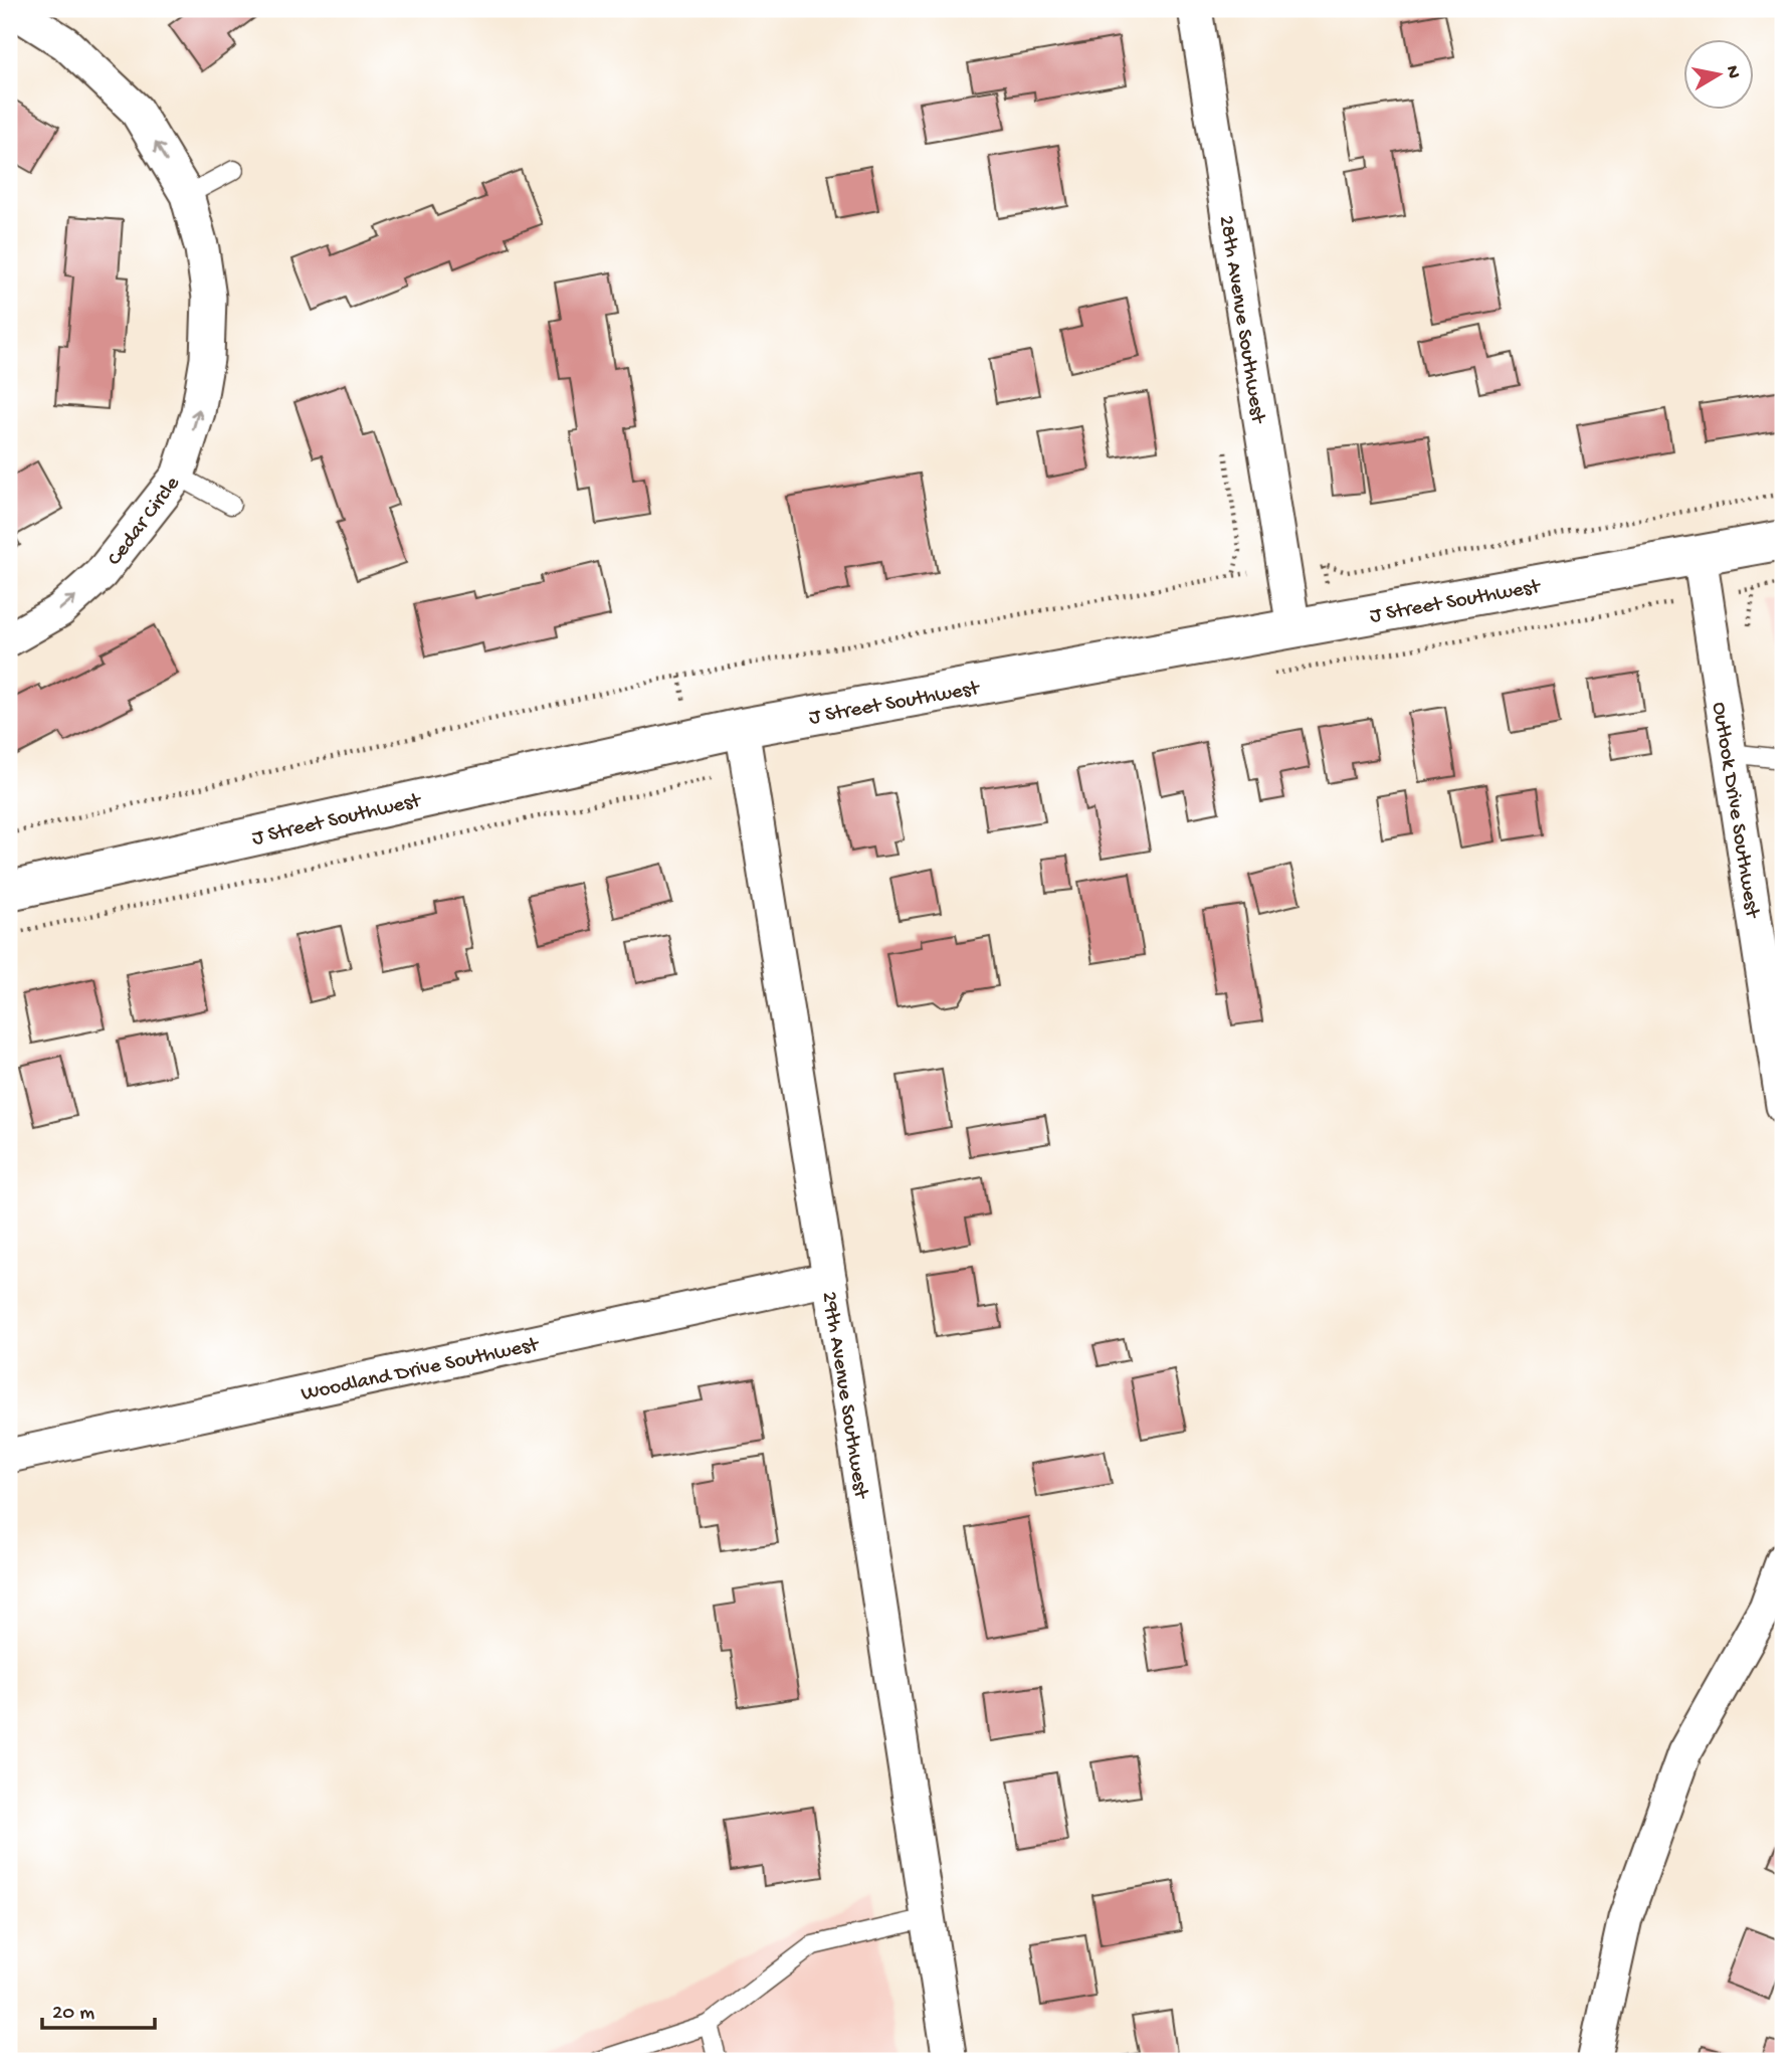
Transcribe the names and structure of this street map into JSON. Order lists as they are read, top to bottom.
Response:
{
  "streets": {
    "street": [
      "28th Avenue Southwest",
      "Cedar Circle",
      "J Street Southwest",
      "Outlook Drive Southwest",
      "Woodland Drive Southwest",
      "29th Avenue Southwest"
    ]
  },
  "crossings": [
    ["28th Avenue Southwest", "J Street Southwest"],
    ["J Street Southwest", "Outlook Drive Southwest"],
    ["J Street Southwest", "29th Avenue Southwest"],
    ["Woodland Drive Southwest", "29th Avenue Southwest"]
  ],
  "one_way": ["Cedar Circle"],
  "scale_bar": "20 m",
  "north": "right"
}
